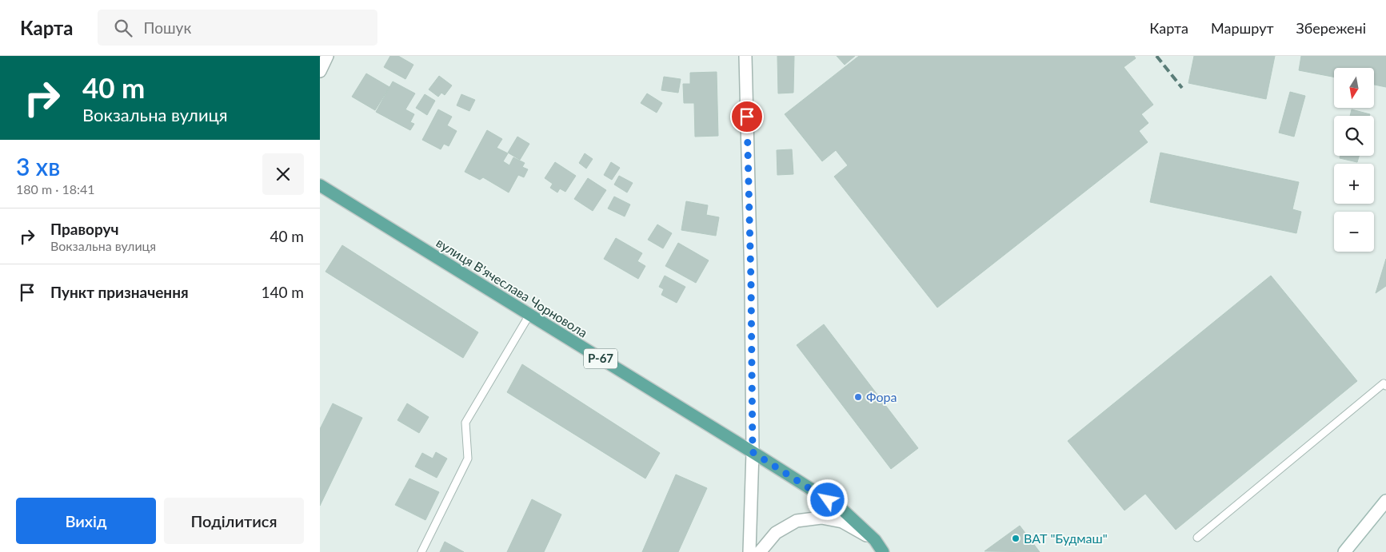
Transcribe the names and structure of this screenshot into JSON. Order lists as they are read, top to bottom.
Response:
{
  "streets": {
    "main road": ["вулиця В'ячеслава Чорновола", "Р-67"]
  },
  "places": ["Фора", "ВАТ \"Будмаш\""],
  "north": "bottom",
  "page": {
    "header": "Карта",
    "search": "Пошук",
    "nav": ["Карта", "Маршрут", "Збережені"],
    "turn": ["40 m", "Вокзальна вулиця"],
    "map_buttons": ["+", "−"],
    "heading": ["3 хв", "180 m · 18:41"],
    "list": [
      {
        "name": "Праворуч",
        "note": "Вокзальна вулиця",
        "value": "40 m"
      },
      {
        "name": "Пункт призначення",
        "value": "140 m"
      }
    ],
    "buttons": ["Вихід", "Поділитися"]
  }
}
